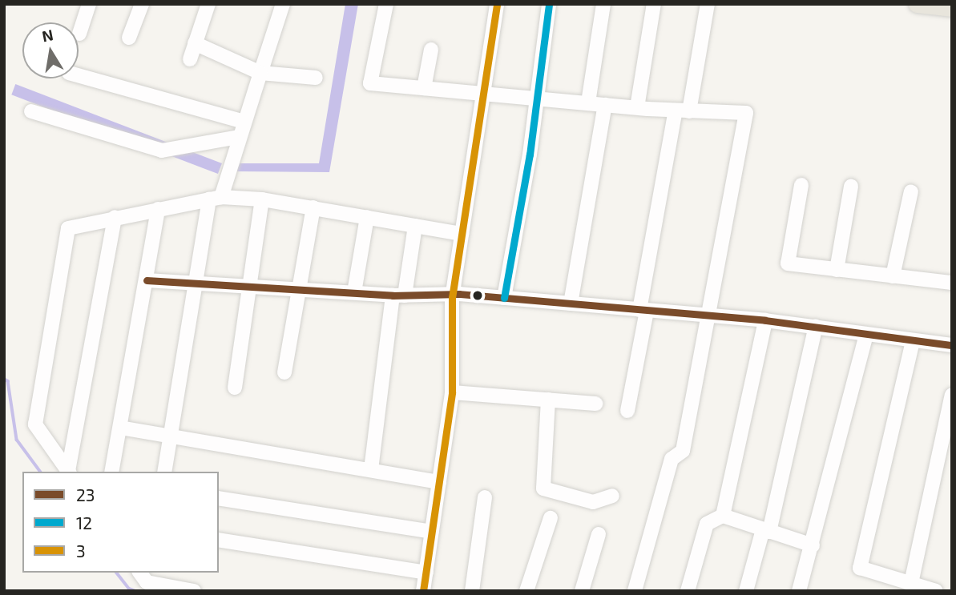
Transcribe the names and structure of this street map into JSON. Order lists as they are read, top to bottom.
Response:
{
  "lines": ["transit line 12", "transit line 3", "transit line 23"],
  "legend": ["23", "12", "3"],
  "north": "top"
}
